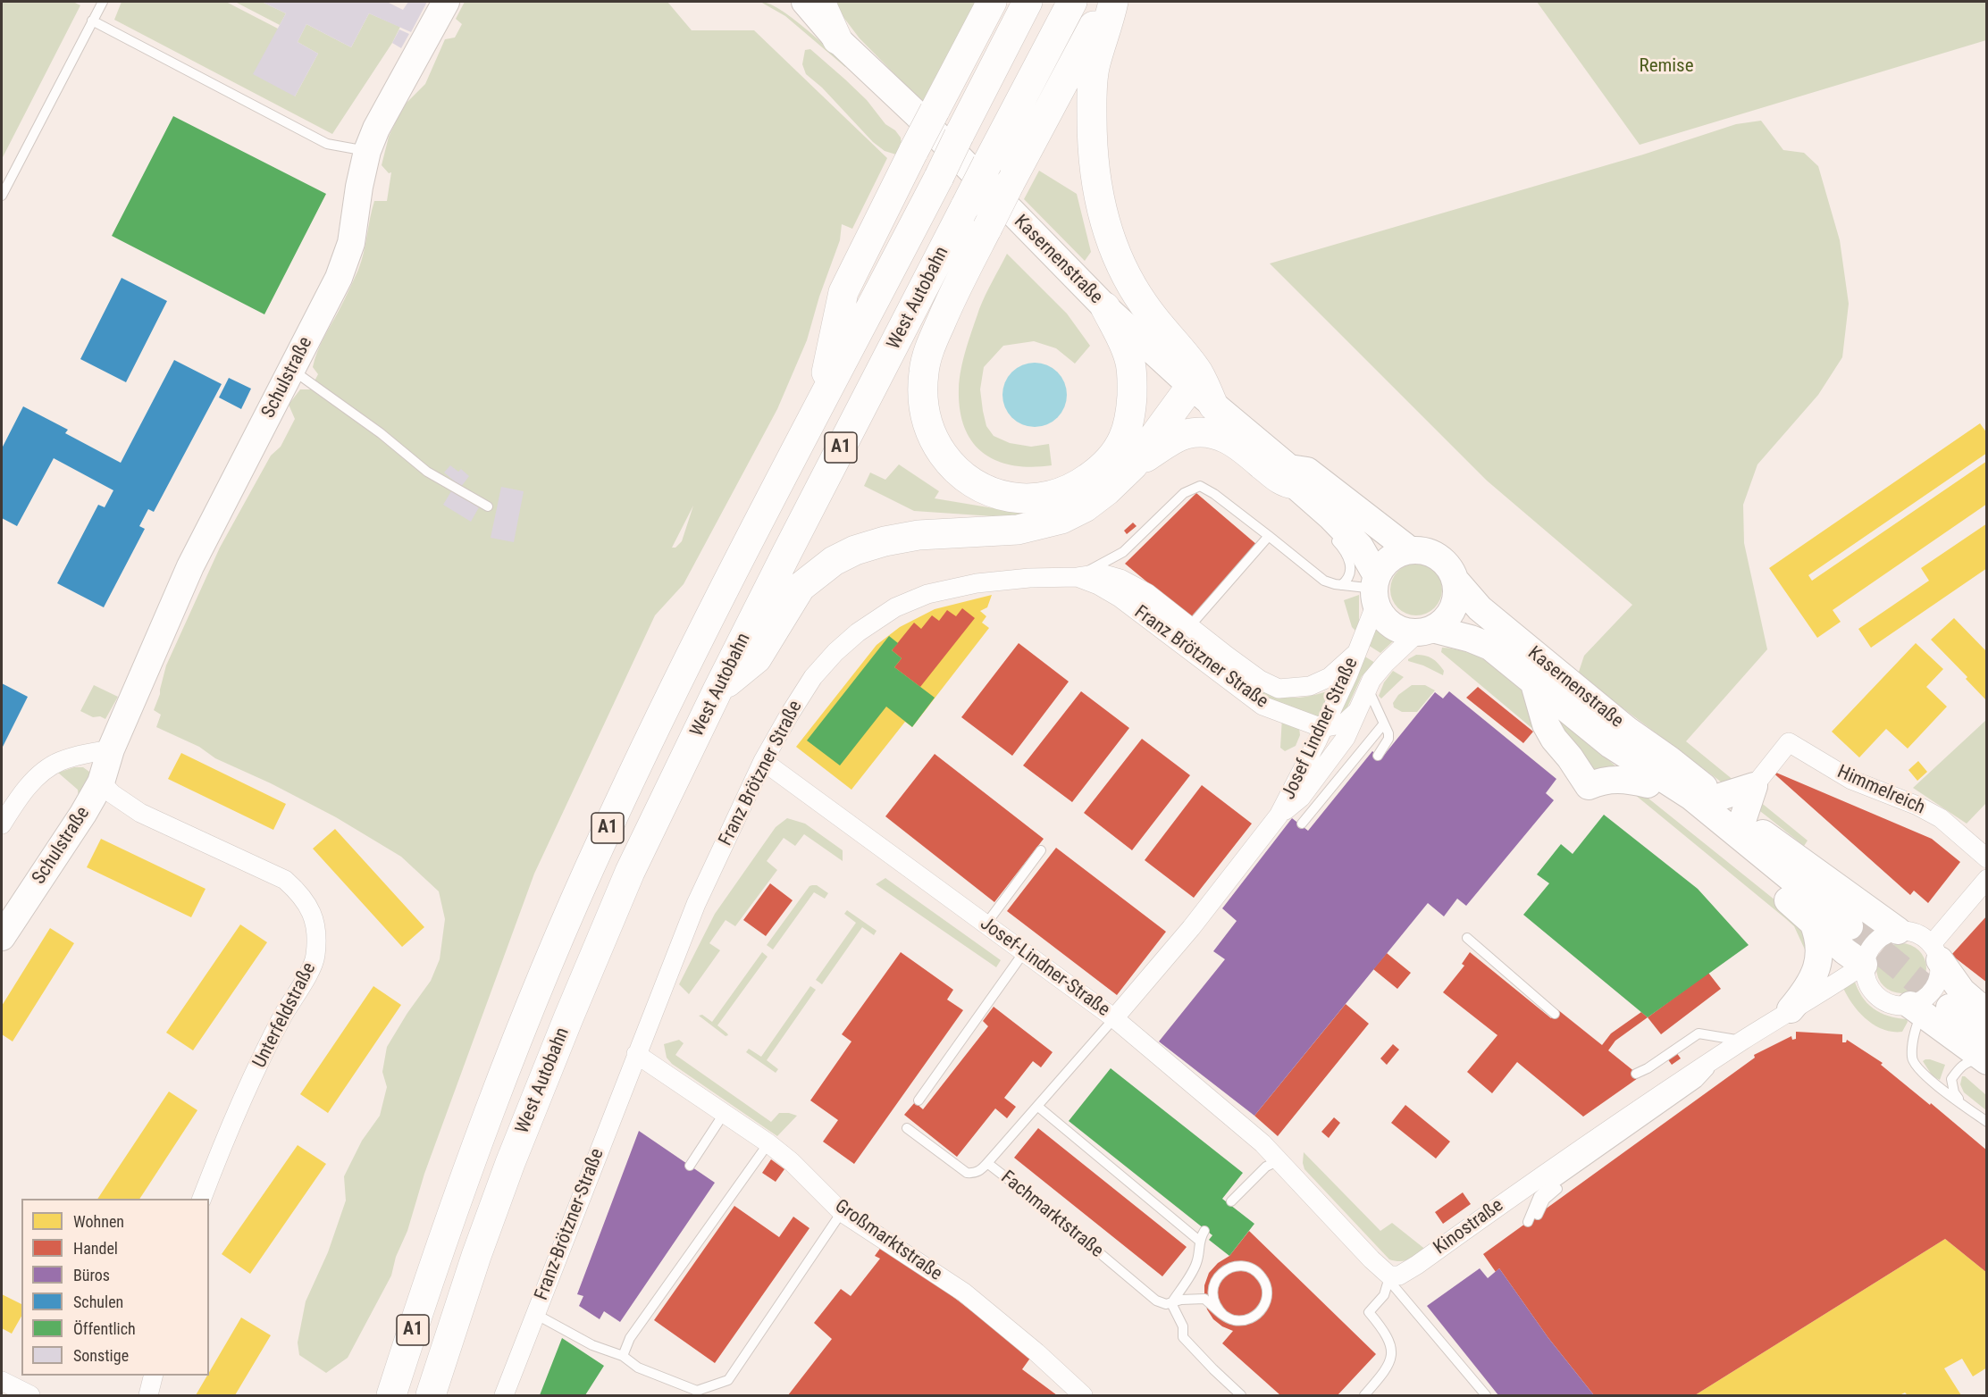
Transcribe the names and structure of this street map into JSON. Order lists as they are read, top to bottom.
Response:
{
  "streets": {
    "highway": ["West Autobahn", "A1"],
    "main road": ["Kasernenstraße", "Schulstraße"],
    "street": [
      "Franz Brötzner Straße",
      "Josef Lindner Straße",
      "Himmelreich",
      "Josef-Lindner-Straße",
      "Unterfeldstraße",
      "Franz-Brötzner-Straße",
      "Kinostraße",
      "Großmarktstraße"
    ],
    "lane": ["Fachmarktstraße"]
  },
  "crossings": [
    ["Kasernenstraße", "Josef Lindner Straße"],
    ["Schulstraße", "Unterfeldstraße"],
    ["Franz Brötzner Straße", "Josef Lindner Straße"],
    ["Franz Brötzner Straße", "Josef-Lindner-Straße"],
    ["Franz Brötzner Straße", "Franz-Brötzner-Straße"],
    ["Franz Brötzner Straße", "Großmarktstraße"],
    ["Josef Lindner Straße", "Josef-Lindner-Straße"],
    ["Josef-Lindner-Straße", "Fachmarktstraße"],
    ["Franz-Brötzner-Straße", "Großmarktstraße"]
  ],
  "parks": ["Remise"],
  "legend": [
    "Wohnen",
    "Handel",
    "Büros",
    "Schulen",
    "Öffentlich",
    "Sonstige"
  ]
}
